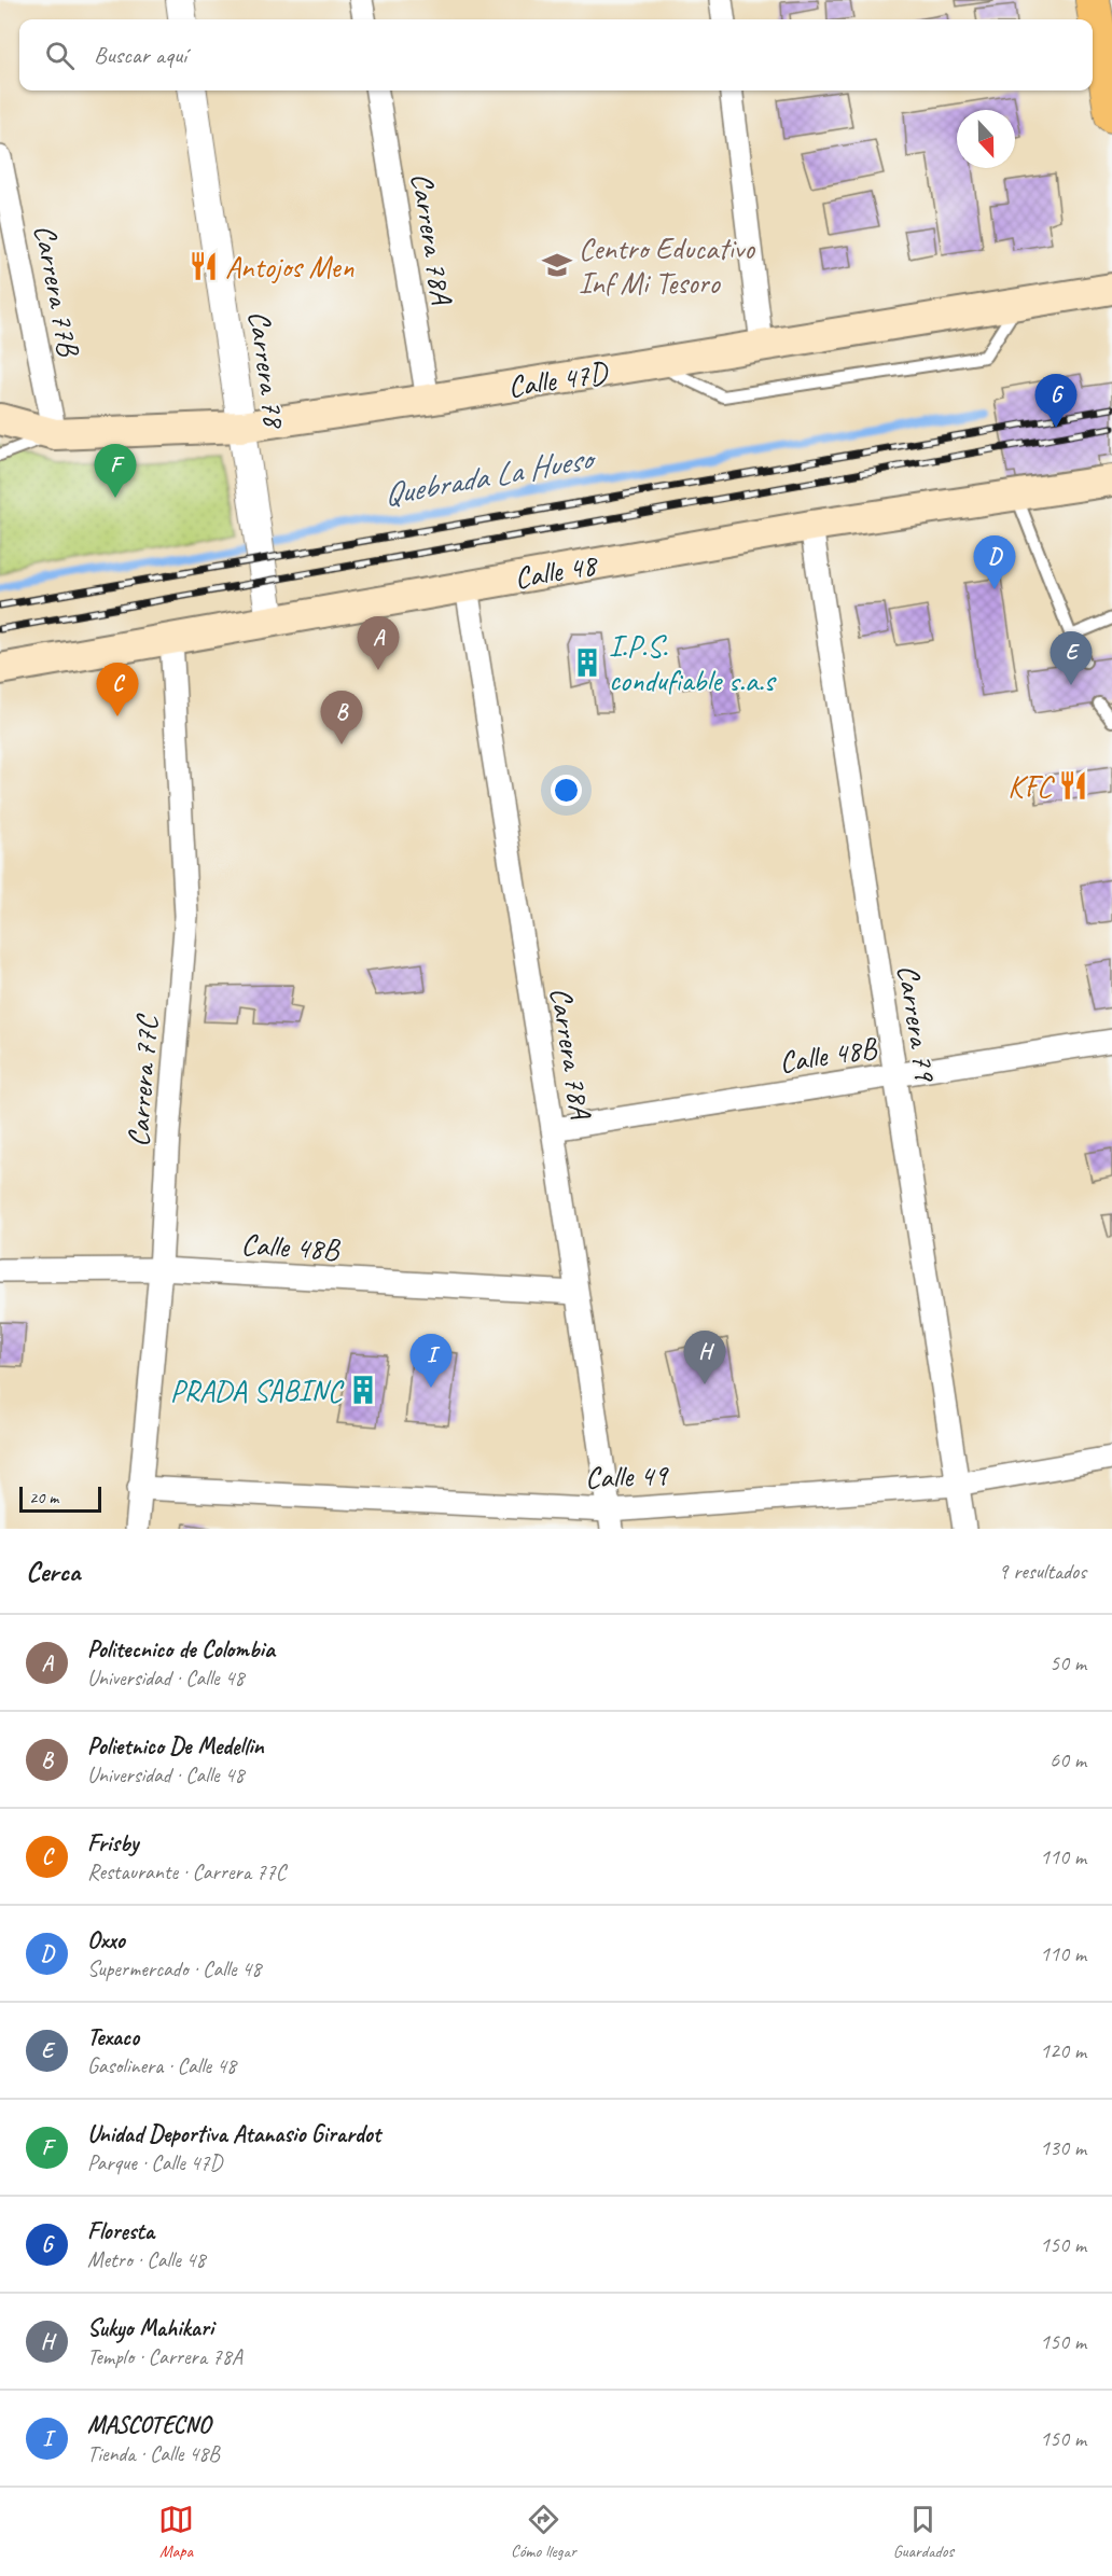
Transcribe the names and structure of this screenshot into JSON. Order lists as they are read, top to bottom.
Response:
{
  "streets": {
    "main road": ["Calle 47D", "Calle 48"],
    "street": [
      "Carrera 78A",
      "Carrera 77B",
      "Carrera 78",
      "Carrera 79",
      "Calle 48B",
      "Carrera 77C",
      "Calle 49"
    ]
  },
  "crossings": [
    ["Carrera 78A", "Calle 47D"],
    ["Carrera 78A", "Calle 48"],
    ["Carrera 78A", "Calle 48B"],
    ["Carrera 78A", "Calle 49"],
    ["Carrera 77B", "Calle 47D"],
    ["Carrera 78", "Calle 47D"],
    ["Carrera 78", "Calle 48"],
    ["Calle 48", "Carrera 79"],
    ["Calle 48", "Carrera 77C"],
    ["Carrera 79", "Calle 48B"],
    ["Carrera 79", "Calle 49"],
    ["Calle 48B", "Carrera 77C"],
    ["Carrera 77C", "Calle 49"]
  ],
  "water": ["Quebrada La Hueso"],
  "places": {
    "school or university": ["Centro Educativo Inf Mi Tesoro"],
    "restaurant": ["Antojos Men", "KFC"],
    "building": ["I.P.S. condufiable s.a.s", "PRADA SABINC"]
  },
  "scale_bar": "20 m",
  "north": "bottom",
  "page": {
    "search": "Buscar aquí",
    "pins": [
      "G",
      "F",
      "D",
      "A",
      "E",
      "C",
      "B",
      "H",
      "I"
    ],
    "scale": "20 m",
    "heading": ["Cerca", "9 resultados"],
    "list": [
      {
        "mark": "A",
        "name": "Politecnico de Colombia",
        "note": "Universidad · Calle 48",
        "value": "50 m"
      },
      {
        "mark": "B",
        "name": "Polietnico De Medellin",
        "note": "Universidad · Calle 48",
        "value": "60 m"
      },
      {
        "mark": "C",
        "name": "Frisby",
        "note": "Restaurante · Carrera 77C",
        "value": "110 m"
      },
      {
        "mark": "D",
        "name": "Oxxo",
        "note": "Supermercado · Calle 48",
        "value": "110 m"
      },
      {
        "mark": "E",
        "name": "Texaco",
        "note": "Gasolinera · Calle 48",
        "value": "120 m"
      },
      {
        "mark": "F",
        "name": "Unidad Deportiva Atanasio Girardot",
        "note": "Parque · Calle 47D",
        "value": "130 m"
      },
      {
        "mark": "G",
        "name": "Floresta",
        "note": "Metro · Calle 48",
        "value": "150 m"
      },
      {
        "mark": "H",
        "name": "Sukyo Mahikari",
        "note": "Templo · Carrera 78A",
        "value": "150 m"
      },
      {
        "mark": "I",
        "name": "MASCOTECNO",
        "note": "Tienda · Calle 48B",
        "value": "150 m"
      }
    ],
    "nav": ["Mapa", "Cómo llegar", "Guardados"]
  }
}
